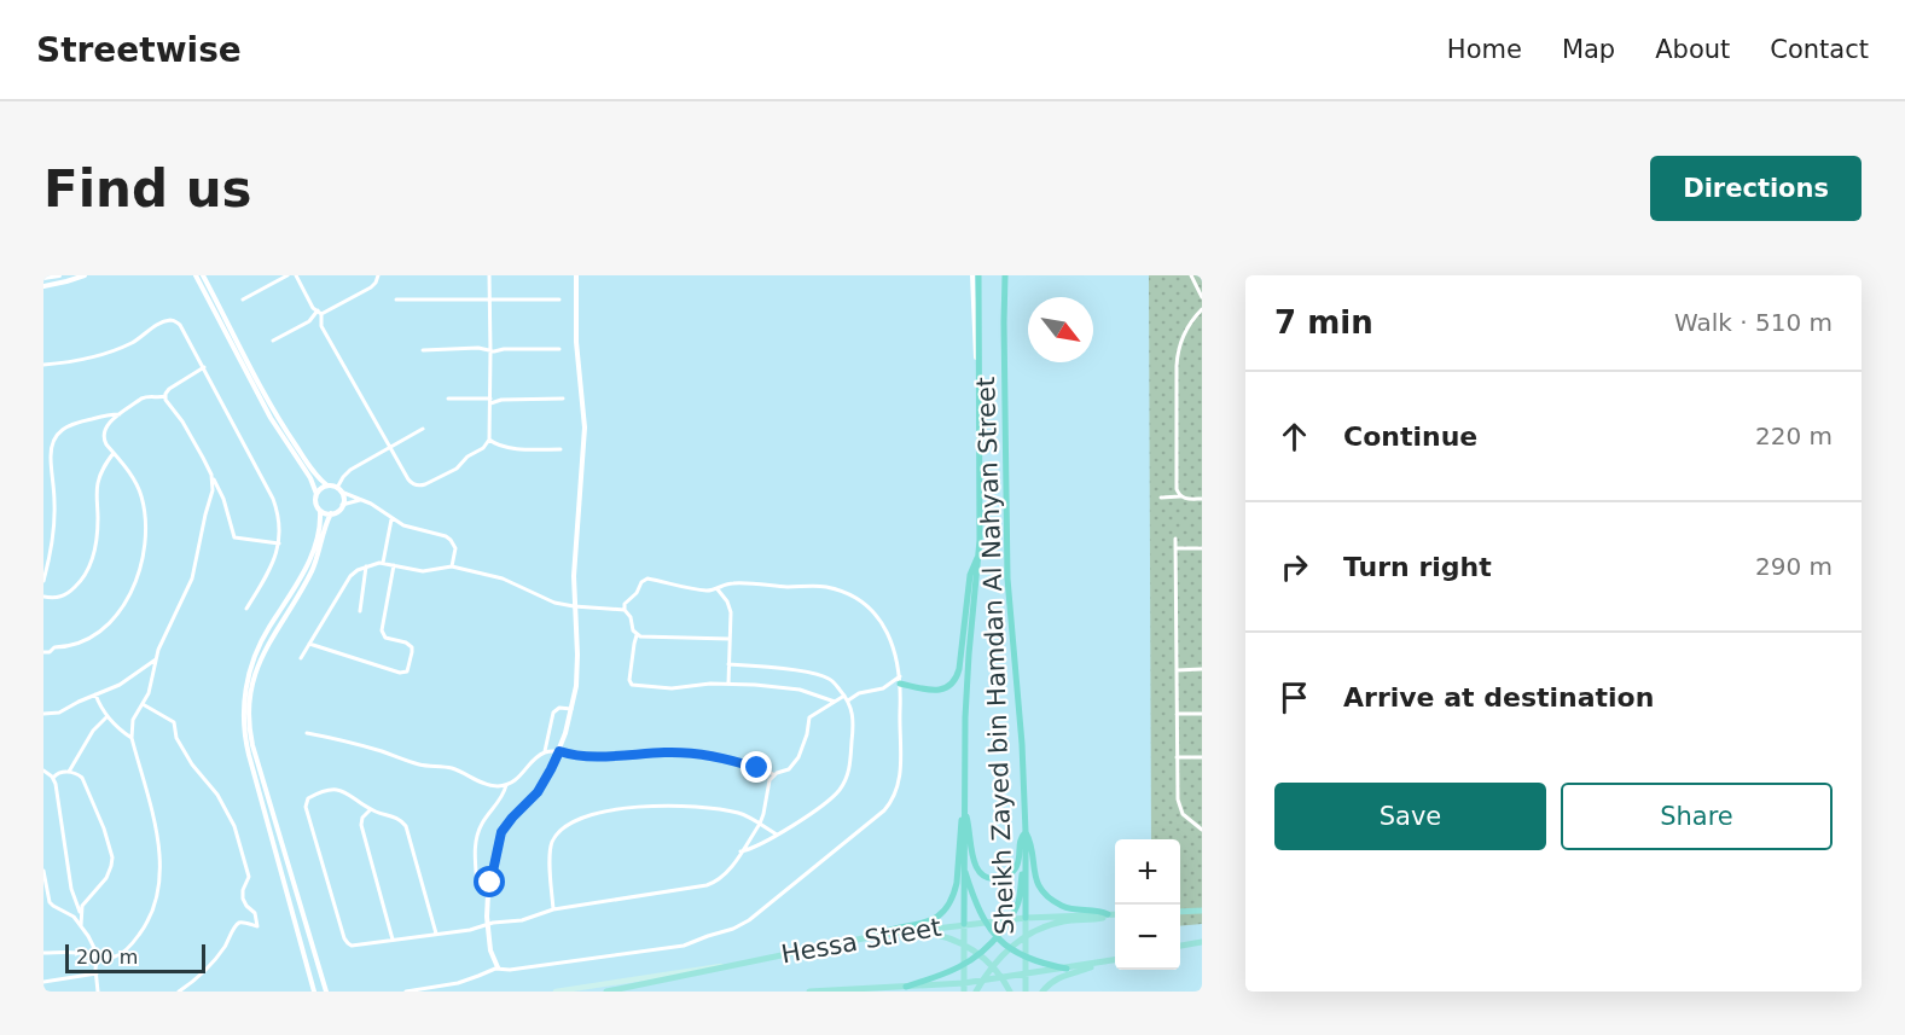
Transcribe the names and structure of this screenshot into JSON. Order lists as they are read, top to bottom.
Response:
{
  "streets": {
    "highway": ["Sheikh Zayed bin Hamdan Al Nahyan Street"],
    "main road": ["Hessa Street"]
  },
  "crossings": [
    ["Sheikh Zayed bin Hamdan Al Nahyan Street", "Hessa Street"]
  ],
  "scale_bar": "200 m",
  "north": "bottom right",
  "page": {
    "header": "Streetwise",
    "nav": [
      "Home",
      "Map",
      "About",
      "Contact"
    ],
    "buttons": [
      "Directions",
      ["Save", "Share"]
    ],
    "title": "Find us",
    "heading": ["7 min", "Walk · 510 m"],
    "list": [
      ["Continue", "220 m"],
      ["Turn right", "290 m"],
      "Arrive at destination"
    ],
    "map_buttons": ["+", "−"],
    "scale": "200 m"
  }
}
